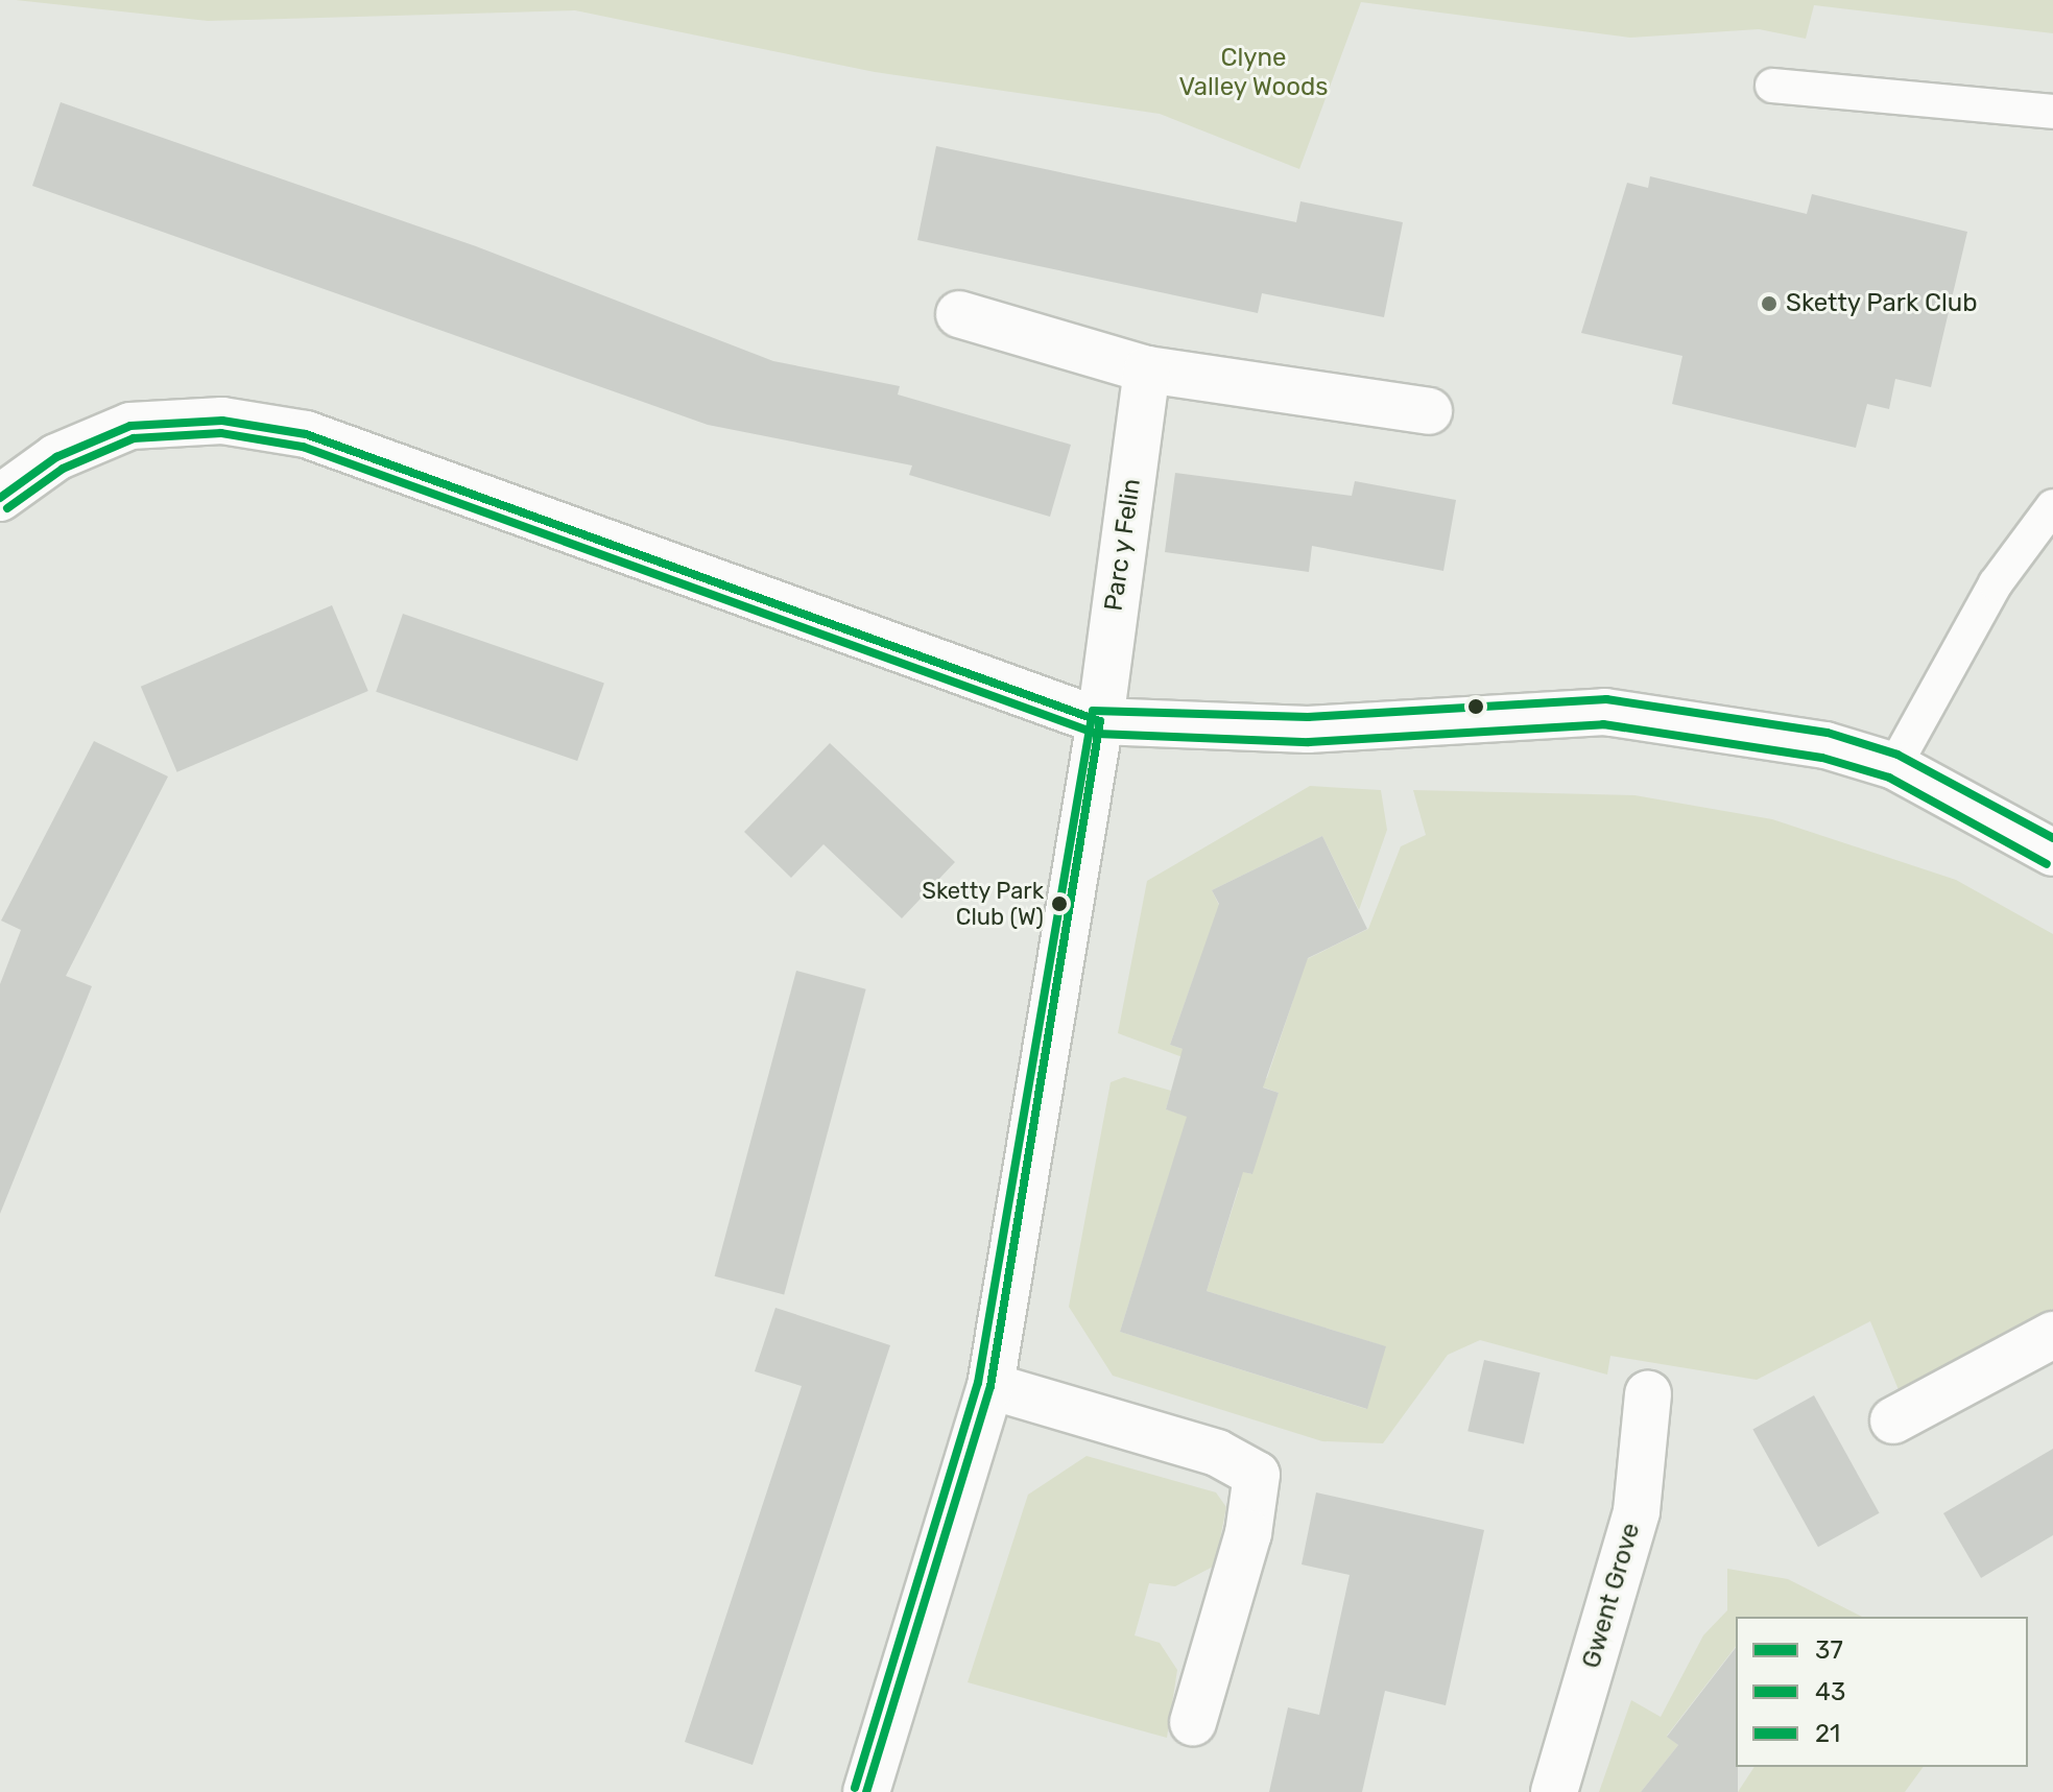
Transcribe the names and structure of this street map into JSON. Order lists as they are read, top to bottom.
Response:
{
  "streets": {
    "street": ["Parc y Felin", "Gwent Grove"]
  },
  "parks": ["Clyne Valley Woods"],
  "places": ["Sketty Park Club", "Sketty Park Club (W)"],
  "lines": ["transit line 37", "transit line 43", "transit line 21"],
  "legend": ["37", "43", "21"]
}
